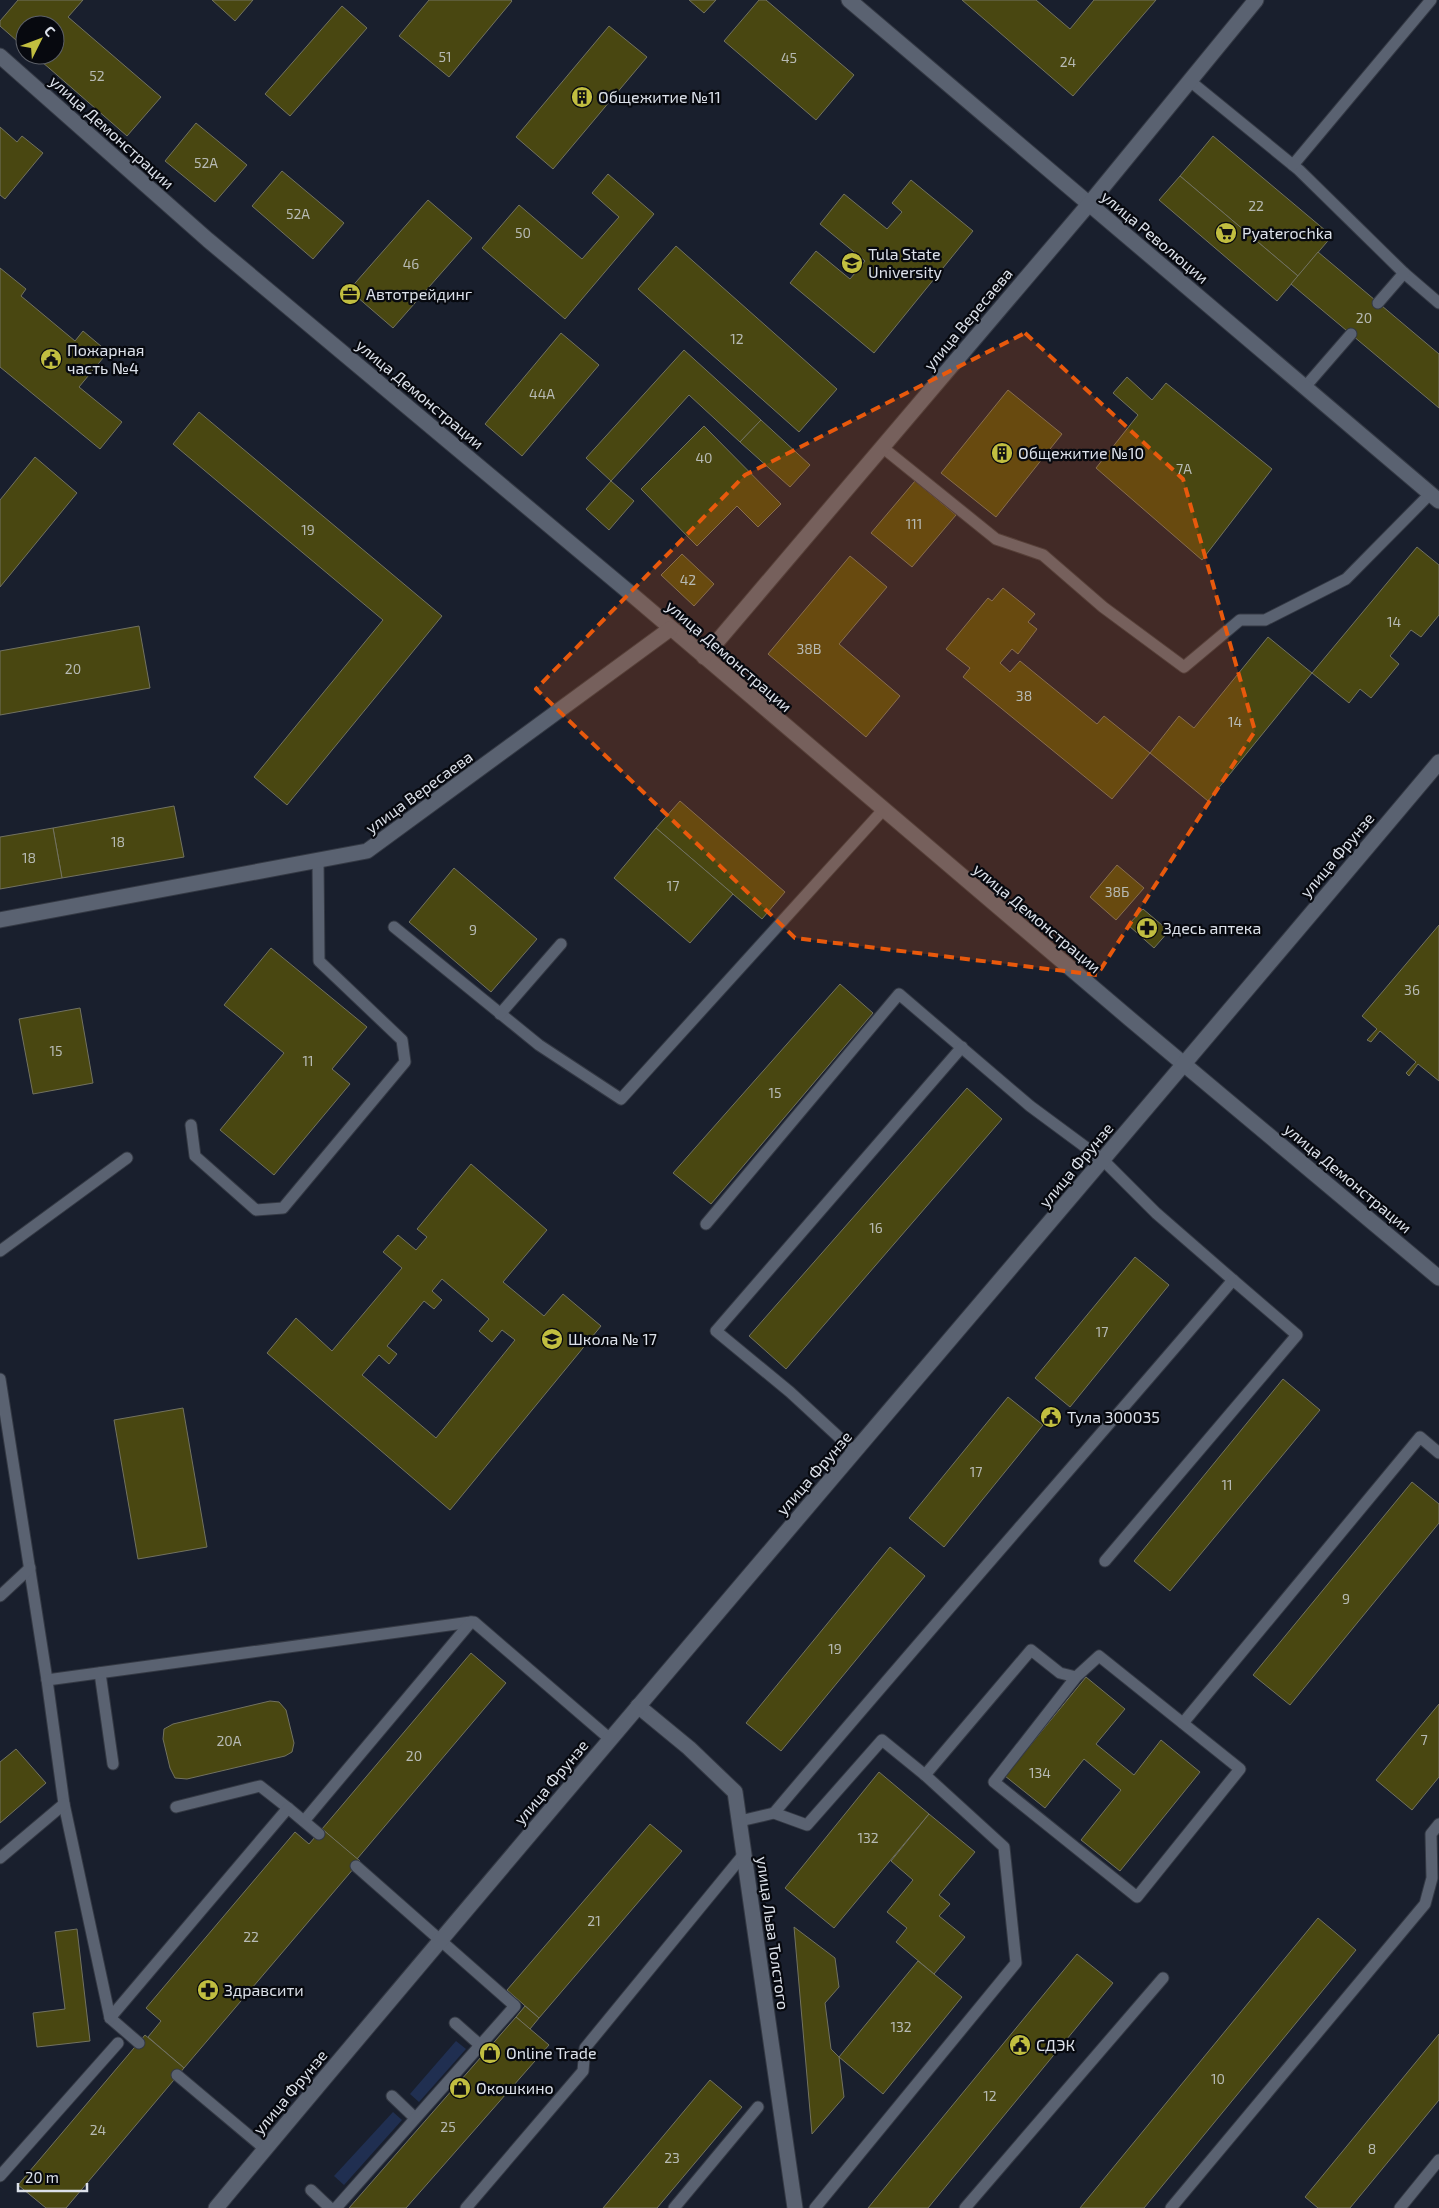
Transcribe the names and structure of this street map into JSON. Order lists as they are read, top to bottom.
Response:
{
  "streets": {
    "street": [
      "улица Демонстрации",
      "улица Революции",
      "улица Вересаева",
      "улица Фрунзе",
      "улица Льва Толстого"
    ]
  },
  "crossings": [
    ["улица Демонстрации", "улица Вересаева"],
    ["улица Демонстрации", "улица Фрунзе"],
    ["улица Революции", "улица Вересаева"],
    ["улица Фрунзе", "улица Льва Толстого"]
  ],
  "places": {
    "building": ["Общежитие №11", "Общежитие №10"],
    "supermarket": ["Pyaterochka"],
    "school or university": ["Tula State University", "Школа № 17"],
    "office": ["Автотрейдинг"],
    "public building": ["Пожарная часть №4", "Тула 300035", "СДЭК"],
    "pharmacy": ["Здесь аптека", "Здравсити"],
    "shop": ["Online Trade", "Окошкино"]
  },
  "house_numbers": [
    "51",
    "45",
    "24",
    "52",
    "52А",
    "22",
    "52А",
    "50",
    "46",
    "20",
    "12",
    "44А",
    "40",
    "7А",
    "111",
    "19",
    "42",
    "14",
    "38В",
    "20",
    "38",
    "14",
    "18",
    "18",
    "17",
    "38Б",
    "9",
    "36",
    "15",
    "11",
    "15",
    "16",
    "17",
    "17",
    "11",
    "9",
    "19",
    "7",
    "20А",
    "20",
    "134",
    "132",
    "21",
    "22",
    "132",
    "10",
    "12",
    "25",
    "24",
    "8",
    "23"
  ],
  "scale_bar": "20 m",
  "north": "top right"
}
